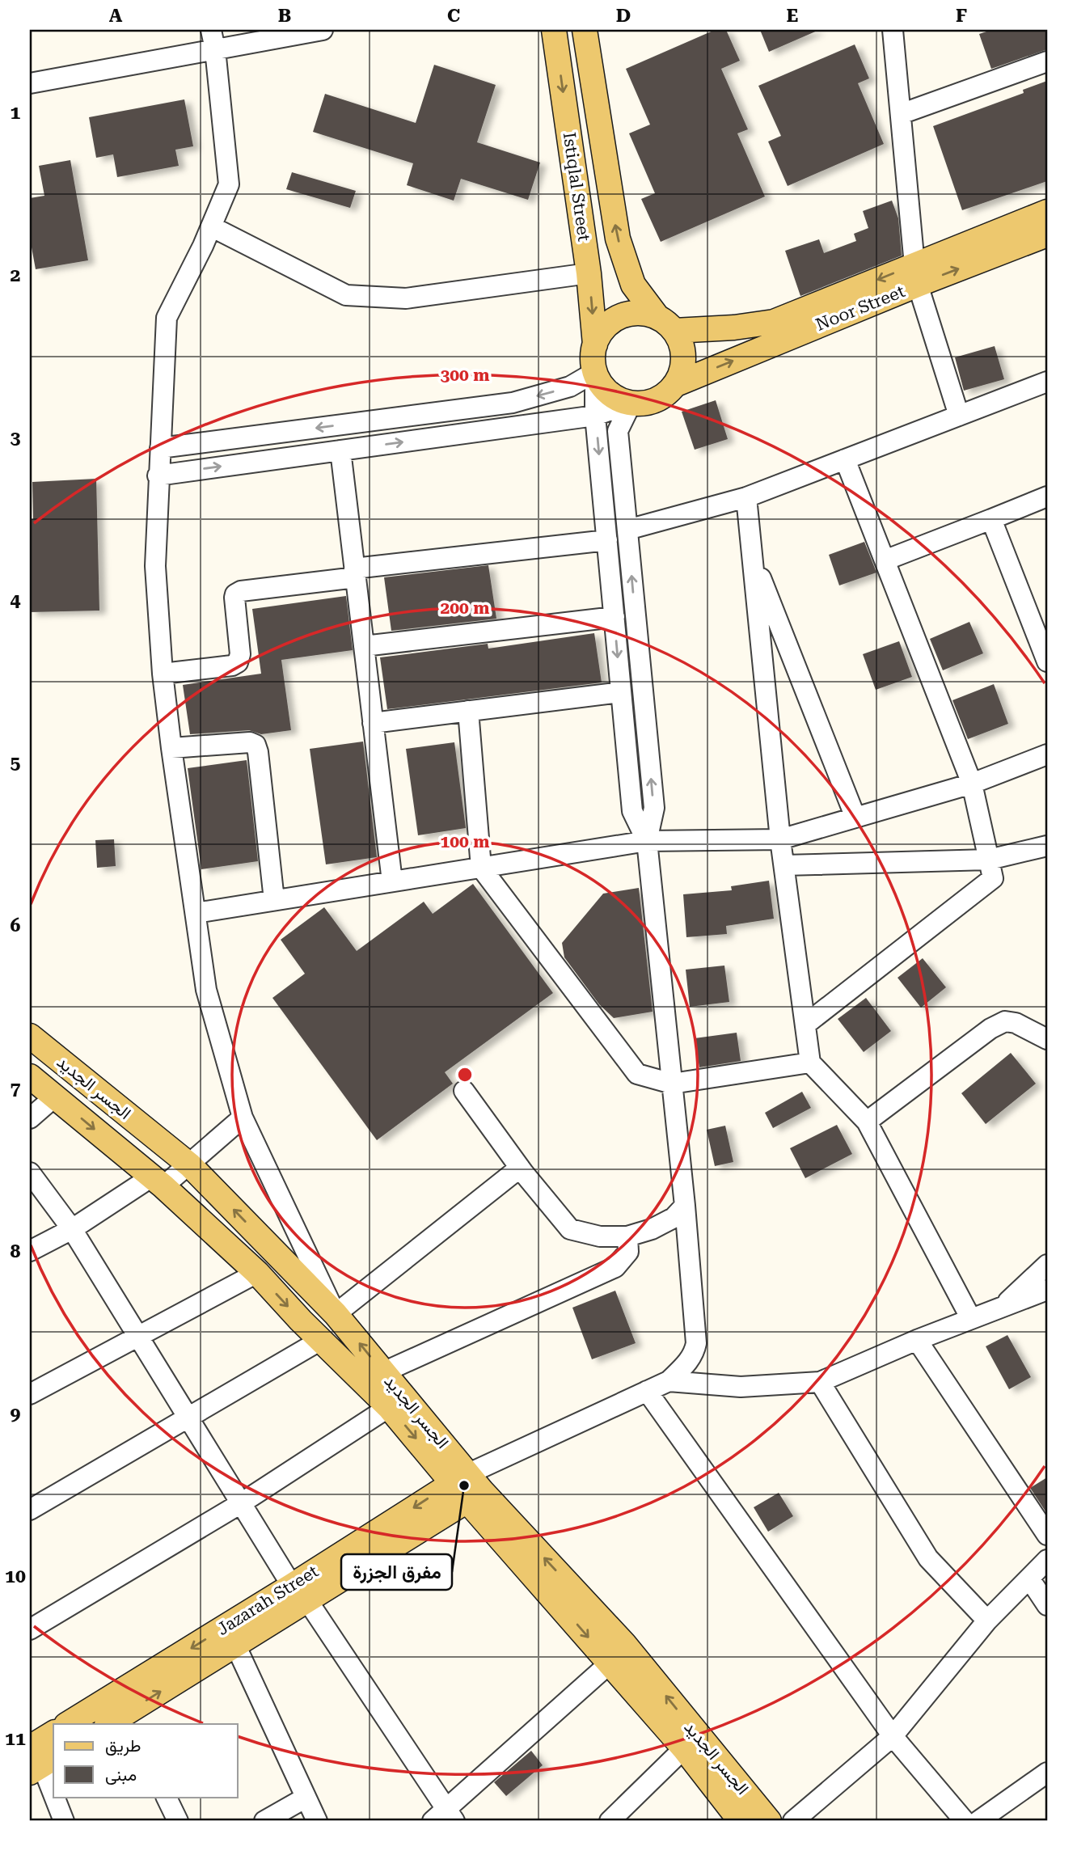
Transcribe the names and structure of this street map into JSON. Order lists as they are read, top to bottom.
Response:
{
  "streets": {
    "main road": [
      "Istiqlal Street",
      "Noor Street",
      "الجسر الجديد",
      "Jazarah Street"
    ]
  },
  "crossings": [
    ["Istiqlal Street", "Noor Street"],
    ["الجسر الجديد", "Jazarah Street"]
  ],
  "places": ["مفرق الجزرة"],
  "legend": ["طريق", "مبنى"],
  "grid": {
    "columns": [
      "A",
      "B",
      "C",
      "D",
      "E",
      "F"
    ],
    "rows": [
      "1",
      "2",
      "3",
      "4",
      "5",
      "6",
      "7",
      "8",
      "9",
      "10",
      "11"
    ]
  },
  "rings": ["300 m", "200 m", "100 m"]
}
